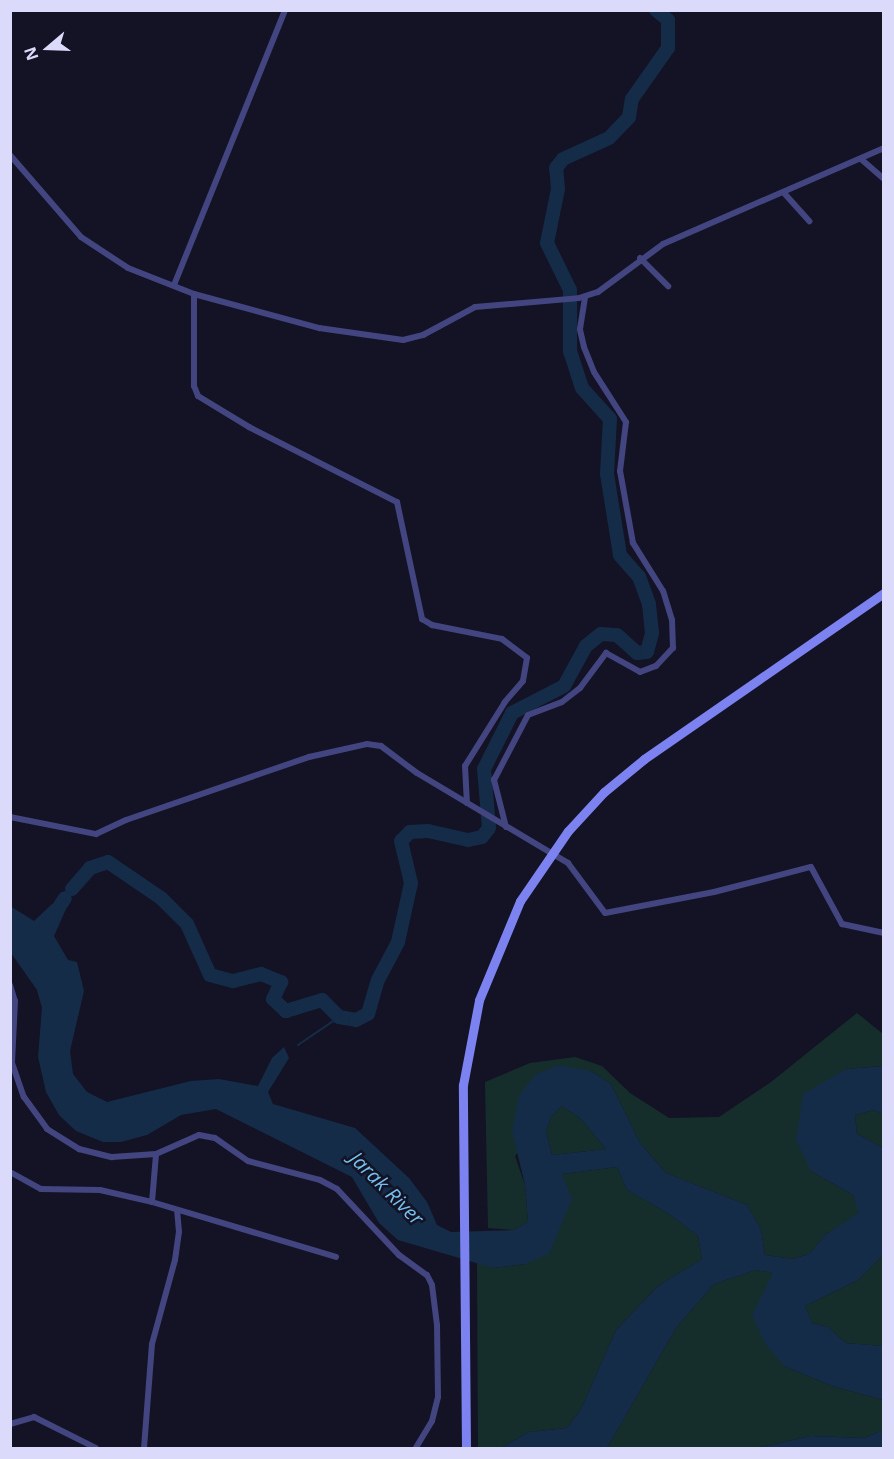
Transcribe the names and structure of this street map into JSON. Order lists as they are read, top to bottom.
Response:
{
  "water": ["Jarak River"],
  "north": "left"
}
